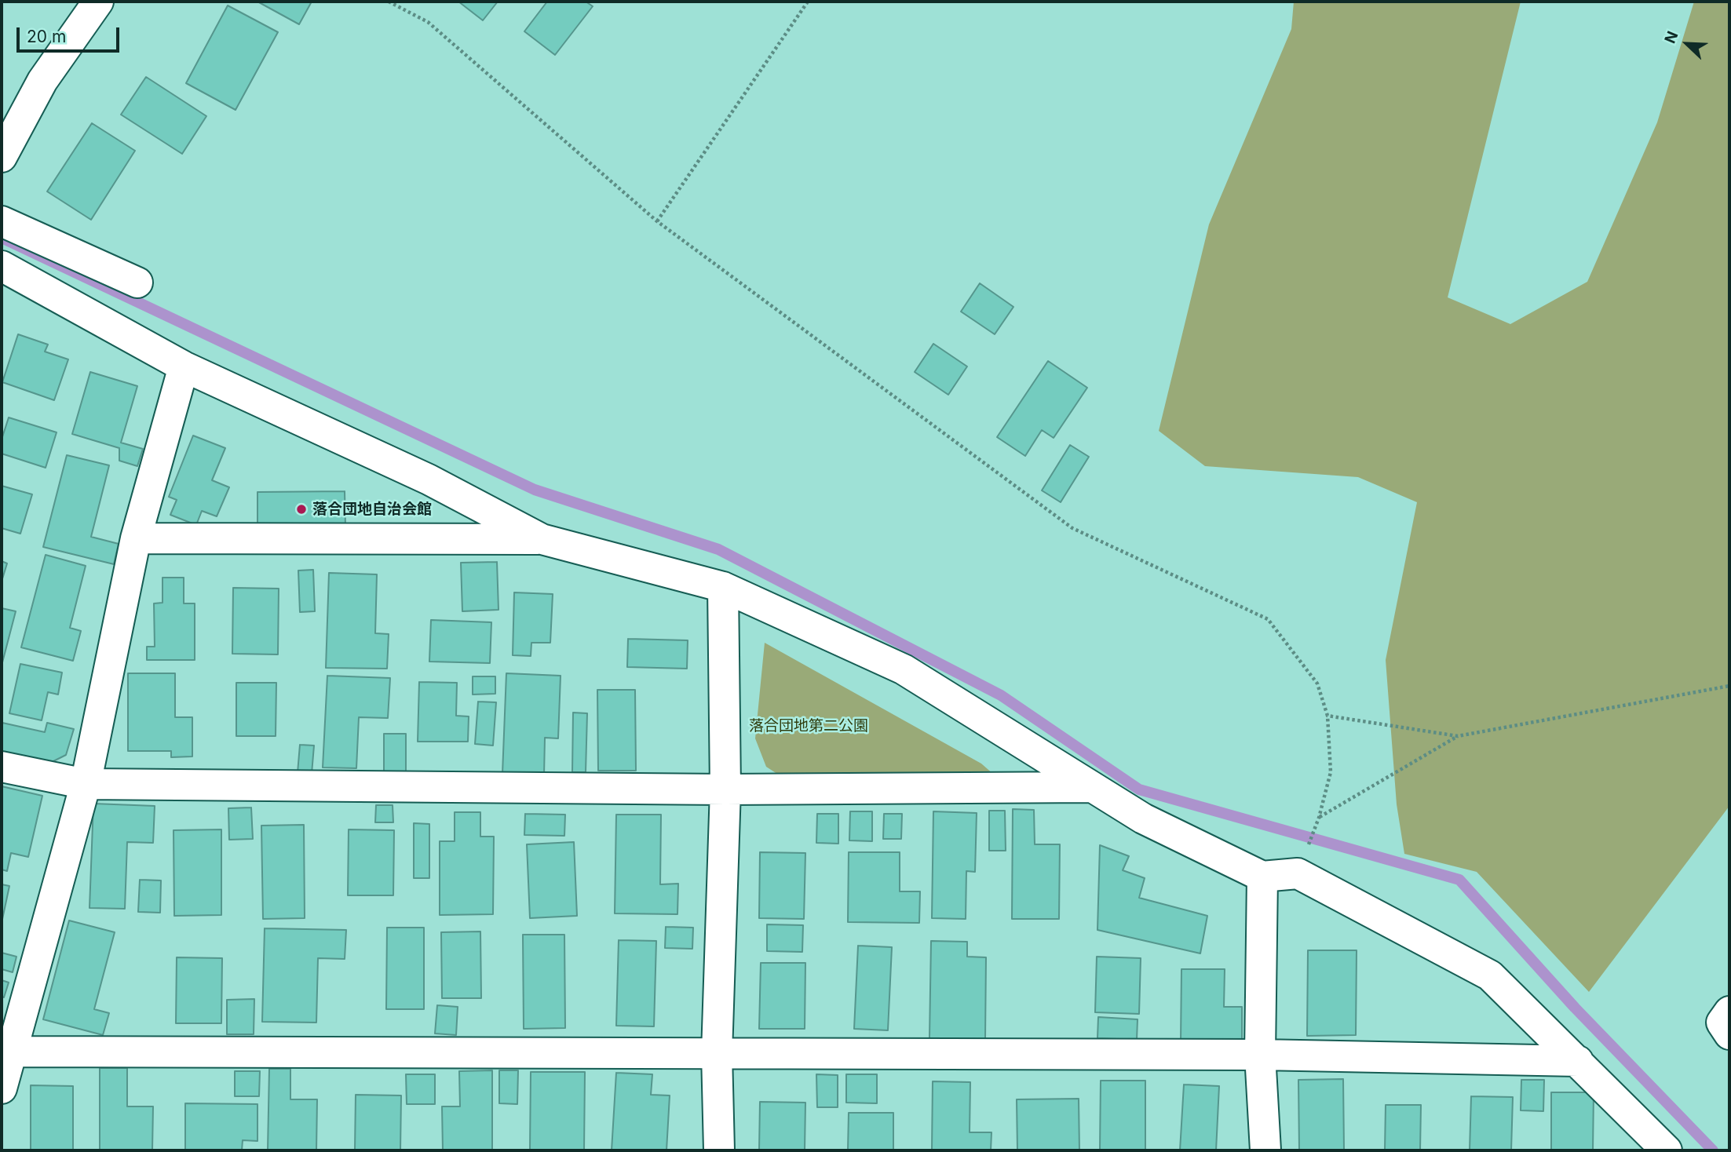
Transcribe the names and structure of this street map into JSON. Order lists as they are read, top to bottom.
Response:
{
  "parks": ["落合団地第二公園"],
  "places": ["落合団地自治会館"],
  "scale_bar": "20 m",
  "north": "top left"
}
